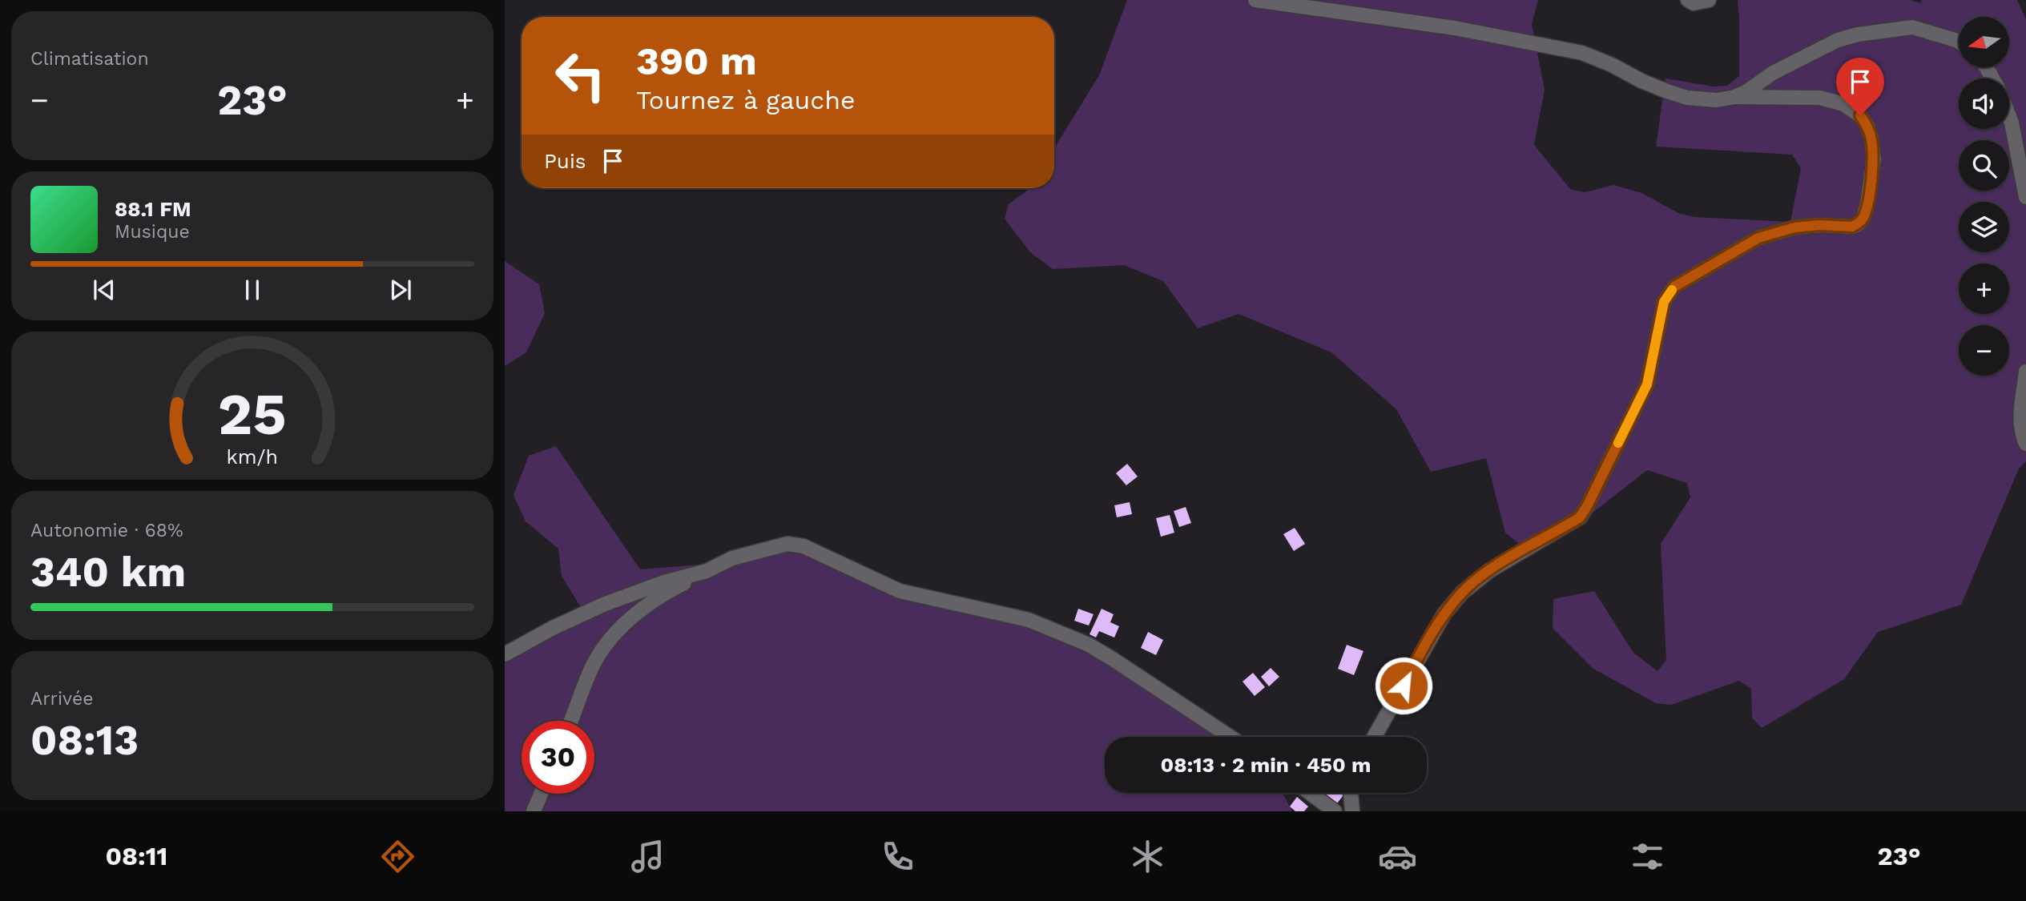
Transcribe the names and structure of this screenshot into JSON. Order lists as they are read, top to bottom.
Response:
{
  "north": "left",
  "page": {
    "tile": [
      "Climatisation",
      ["Autonomie · 68%", "340 km"],
      ["Arrivée", "08:13"]
    ],
    "map_buttons": ["+", "−"],
    "turn": ["390 m", "Tournez à gauche"],
    "heat": ["−", "23°", "+"],
    "then": "Puis",
    "song": ["88.1 FM", "Musique"],
    "limit": "30",
    "trip": "08:13 · 2 min · 450 m",
    "tabs": ["08:11", "23°"],
    "gauge": ["25", "km/h"]
  }
}
